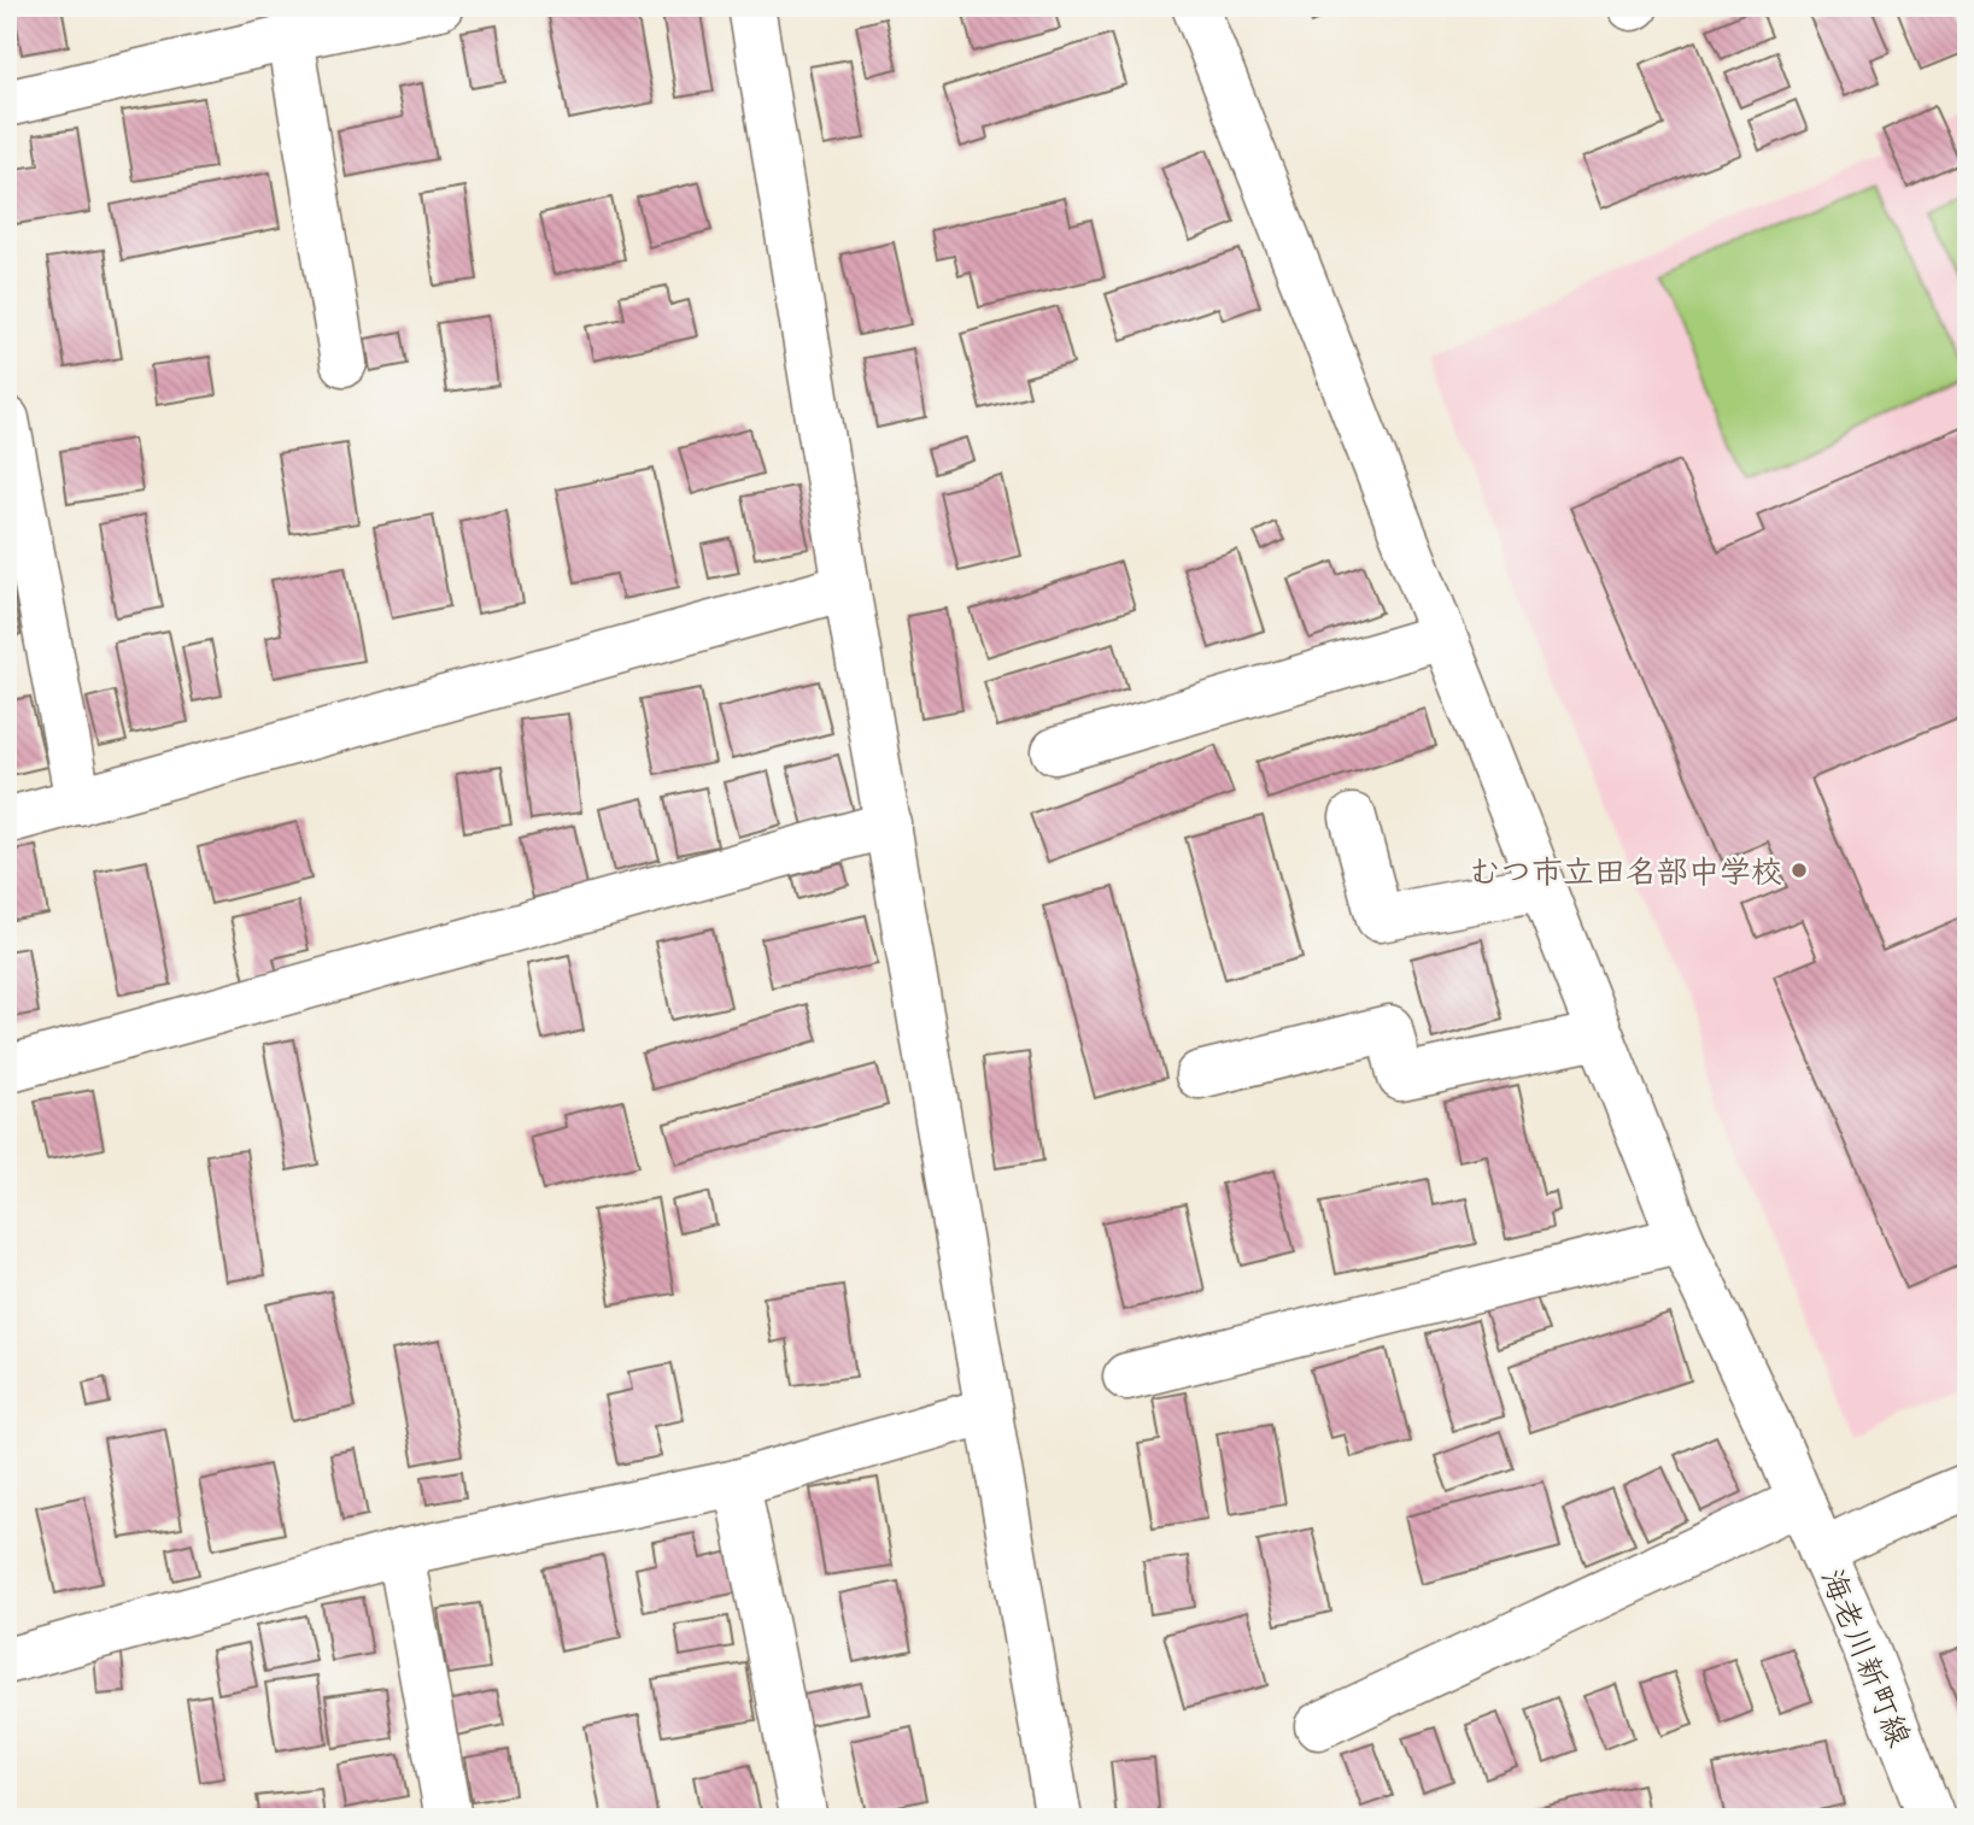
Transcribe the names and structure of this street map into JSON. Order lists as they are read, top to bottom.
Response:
{
  "streets": {
    "street": ["海老川新町線"]
  },
  "places": ["むつ市立田名部中学校"]
}
